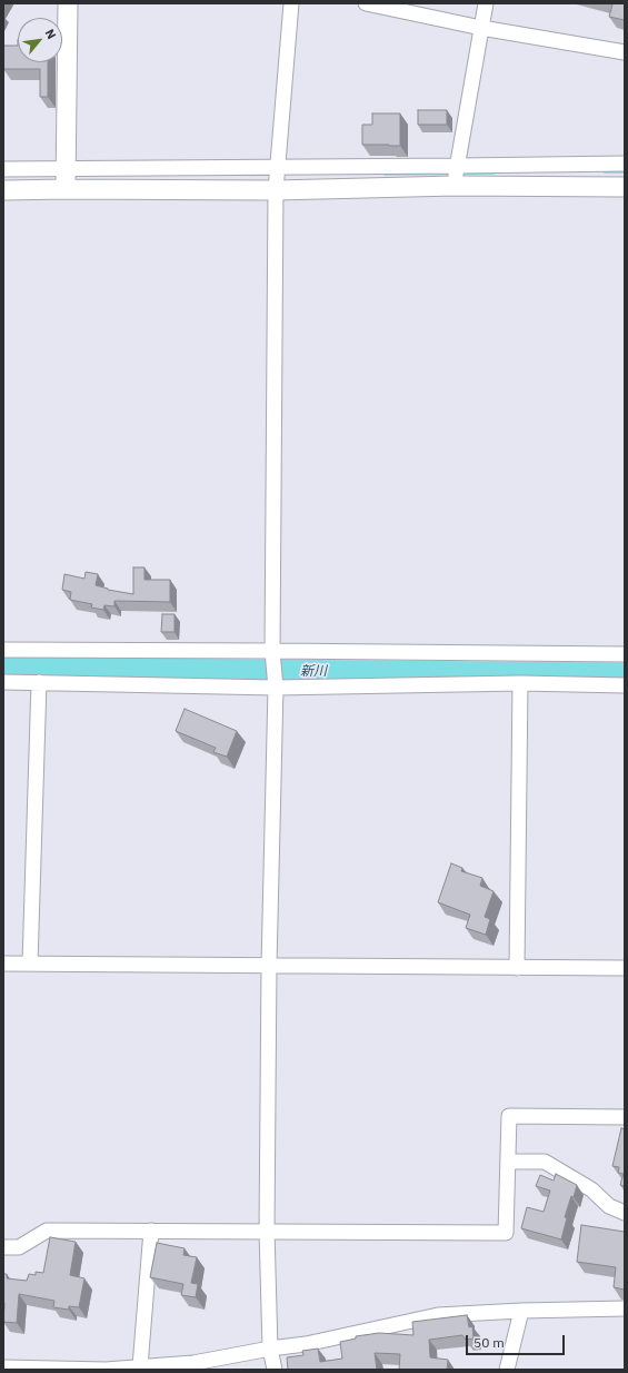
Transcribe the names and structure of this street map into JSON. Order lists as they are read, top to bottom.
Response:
{
  "water": ["新川"],
  "scale_bar": "50 m",
  "north": "top right"
}
